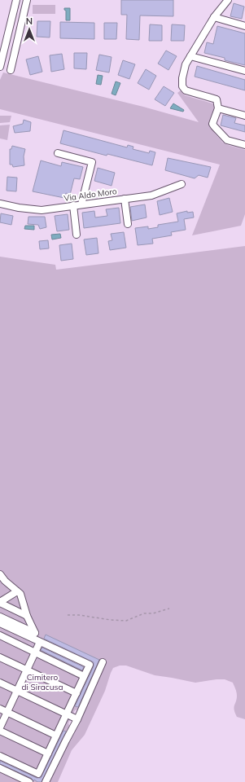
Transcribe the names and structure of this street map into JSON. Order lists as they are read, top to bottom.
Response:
{
  "streets": {
    "street": ["Via Aldo Moro"]
  },
  "parks": ["Cimitero di Siracusa"],
  "north": "top"
}
